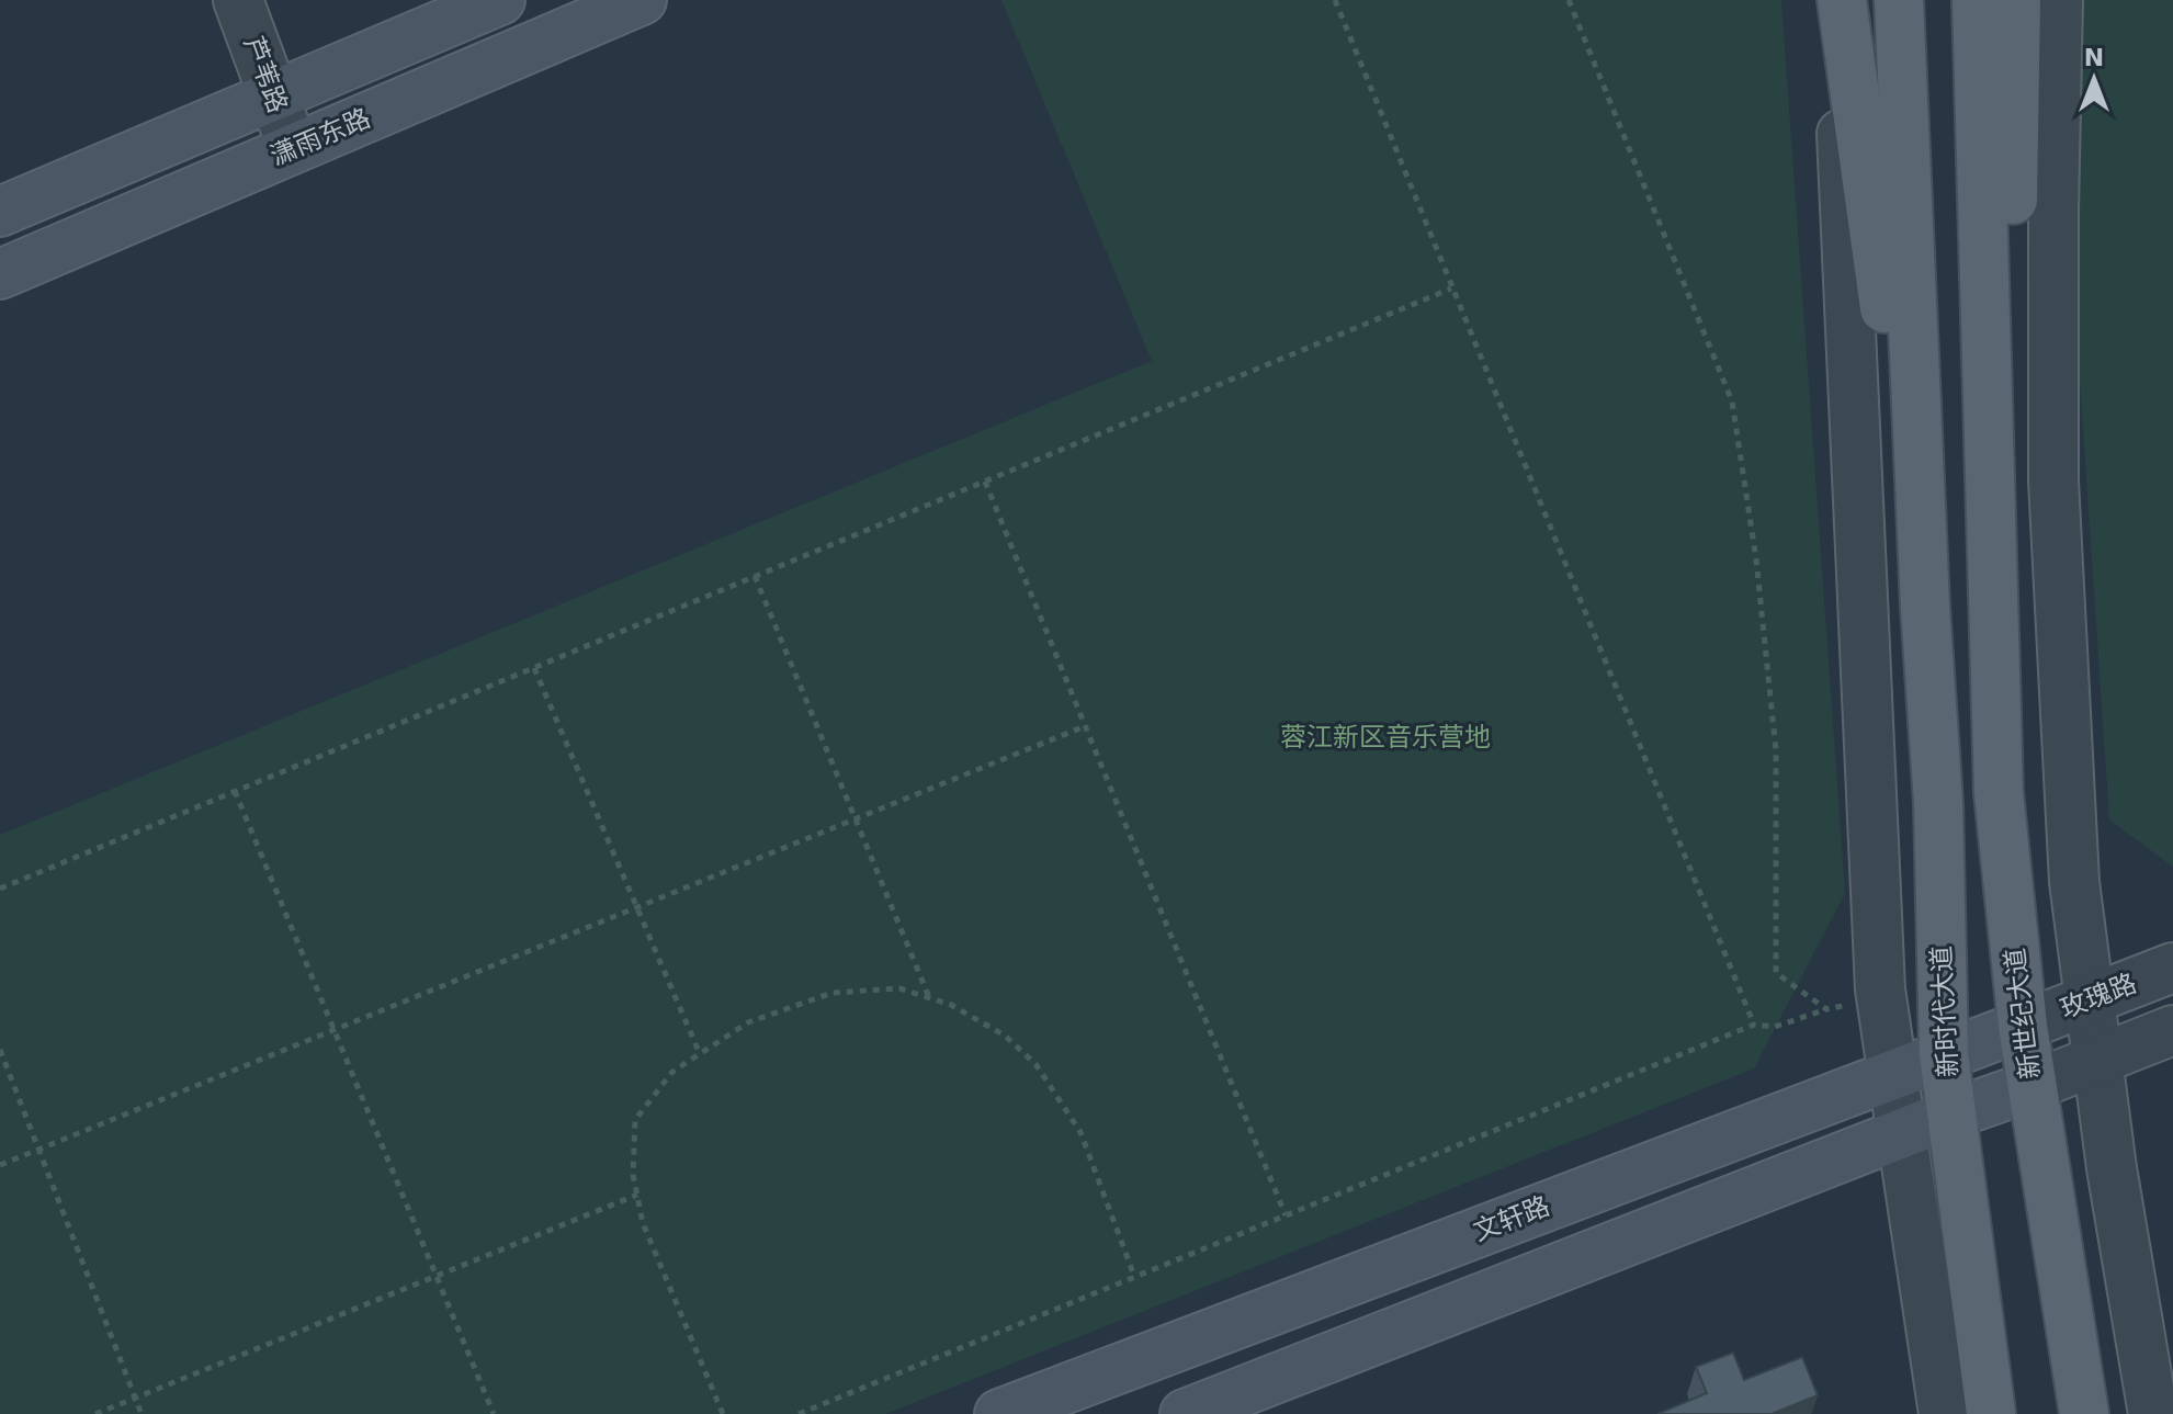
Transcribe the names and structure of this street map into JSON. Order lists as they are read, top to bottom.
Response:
{
  "streets": {
    "main road": [
      "潇雨东路",
      "新时代大道",
      "新世纪大道",
      "文轩路"
    ],
    "street": ["芦苇路", "玫瑰路"]
  },
  "crossings": [
    ["芦苇路", "潇雨东路"],
    ["玫瑰路", "新世纪大道"],
    ["玫瑰路", "文轩路"],
    ["新时代大道", "文轩路"],
    ["新世纪大道", "文轩路"]
  ],
  "parks": ["蓉江新区音乐营地"],
  "north": "top"
}
